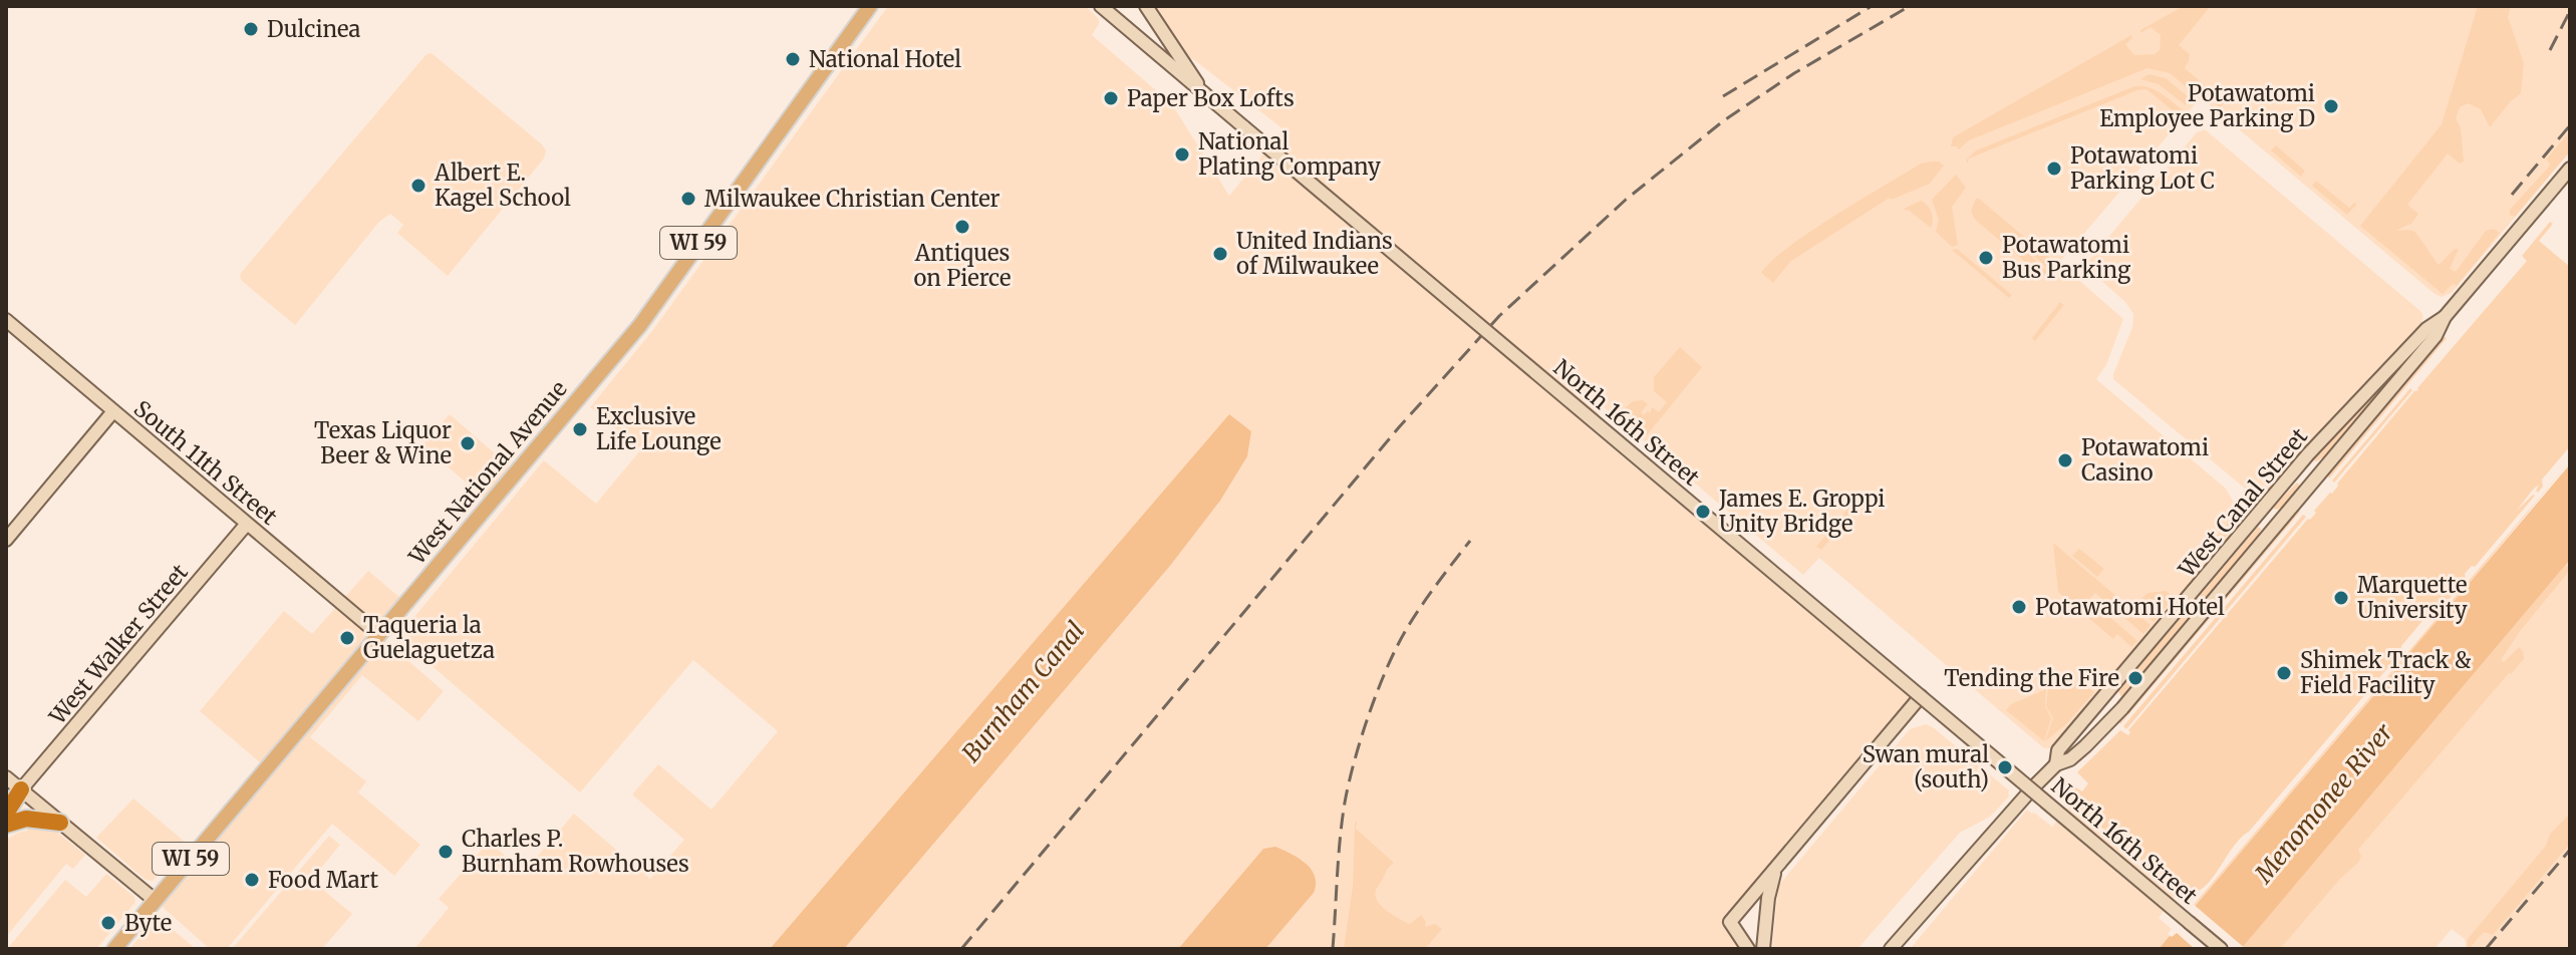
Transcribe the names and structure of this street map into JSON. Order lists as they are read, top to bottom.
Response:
{
  "streets": {
    "main road": ["WI 59", "West National Avenue"],
    "street": [
      "North 16th Street",
      "South 11th Street",
      "West Canal Street",
      "West Walker Street"
    ]
  },
  "crossings": [
    ["South 11th Street", "West National Avenue"],
    ["South 11th Street", "West Walker Street"]
  ],
  "water": ["Burnham Canal", "Menomonee River"],
  "places": [
    "Dulcinea",
    "National Hotel",
    "Paper Box Lofts",
    "Potawatomi Employee Parking D",
    "National Plating Company",
    "Potawatomi Parking Lot C",
    "Albert E. Kagel School",
    "Milwaukee Christian Center",
    "Antiques on Pierce",
    "United Indians of Milwaukee",
    "Potawatomi Bus Parking",
    "Exclusive Life Lounge",
    "Texas Liquor Beer & Wine",
    "Potawatomi Casino",
    "James E. Groppi Unity Bridge",
    "Marquette University",
    "Potawatomi Hotel",
    "Taqueria la Guelaguetza",
    "Shimek Track & Field Facility",
    "Tending the Fire",
    "Swan mural (south)",
    "Charles P. Burnham Rowhouses",
    "Food Mart",
    "Byte"
  ]
}
